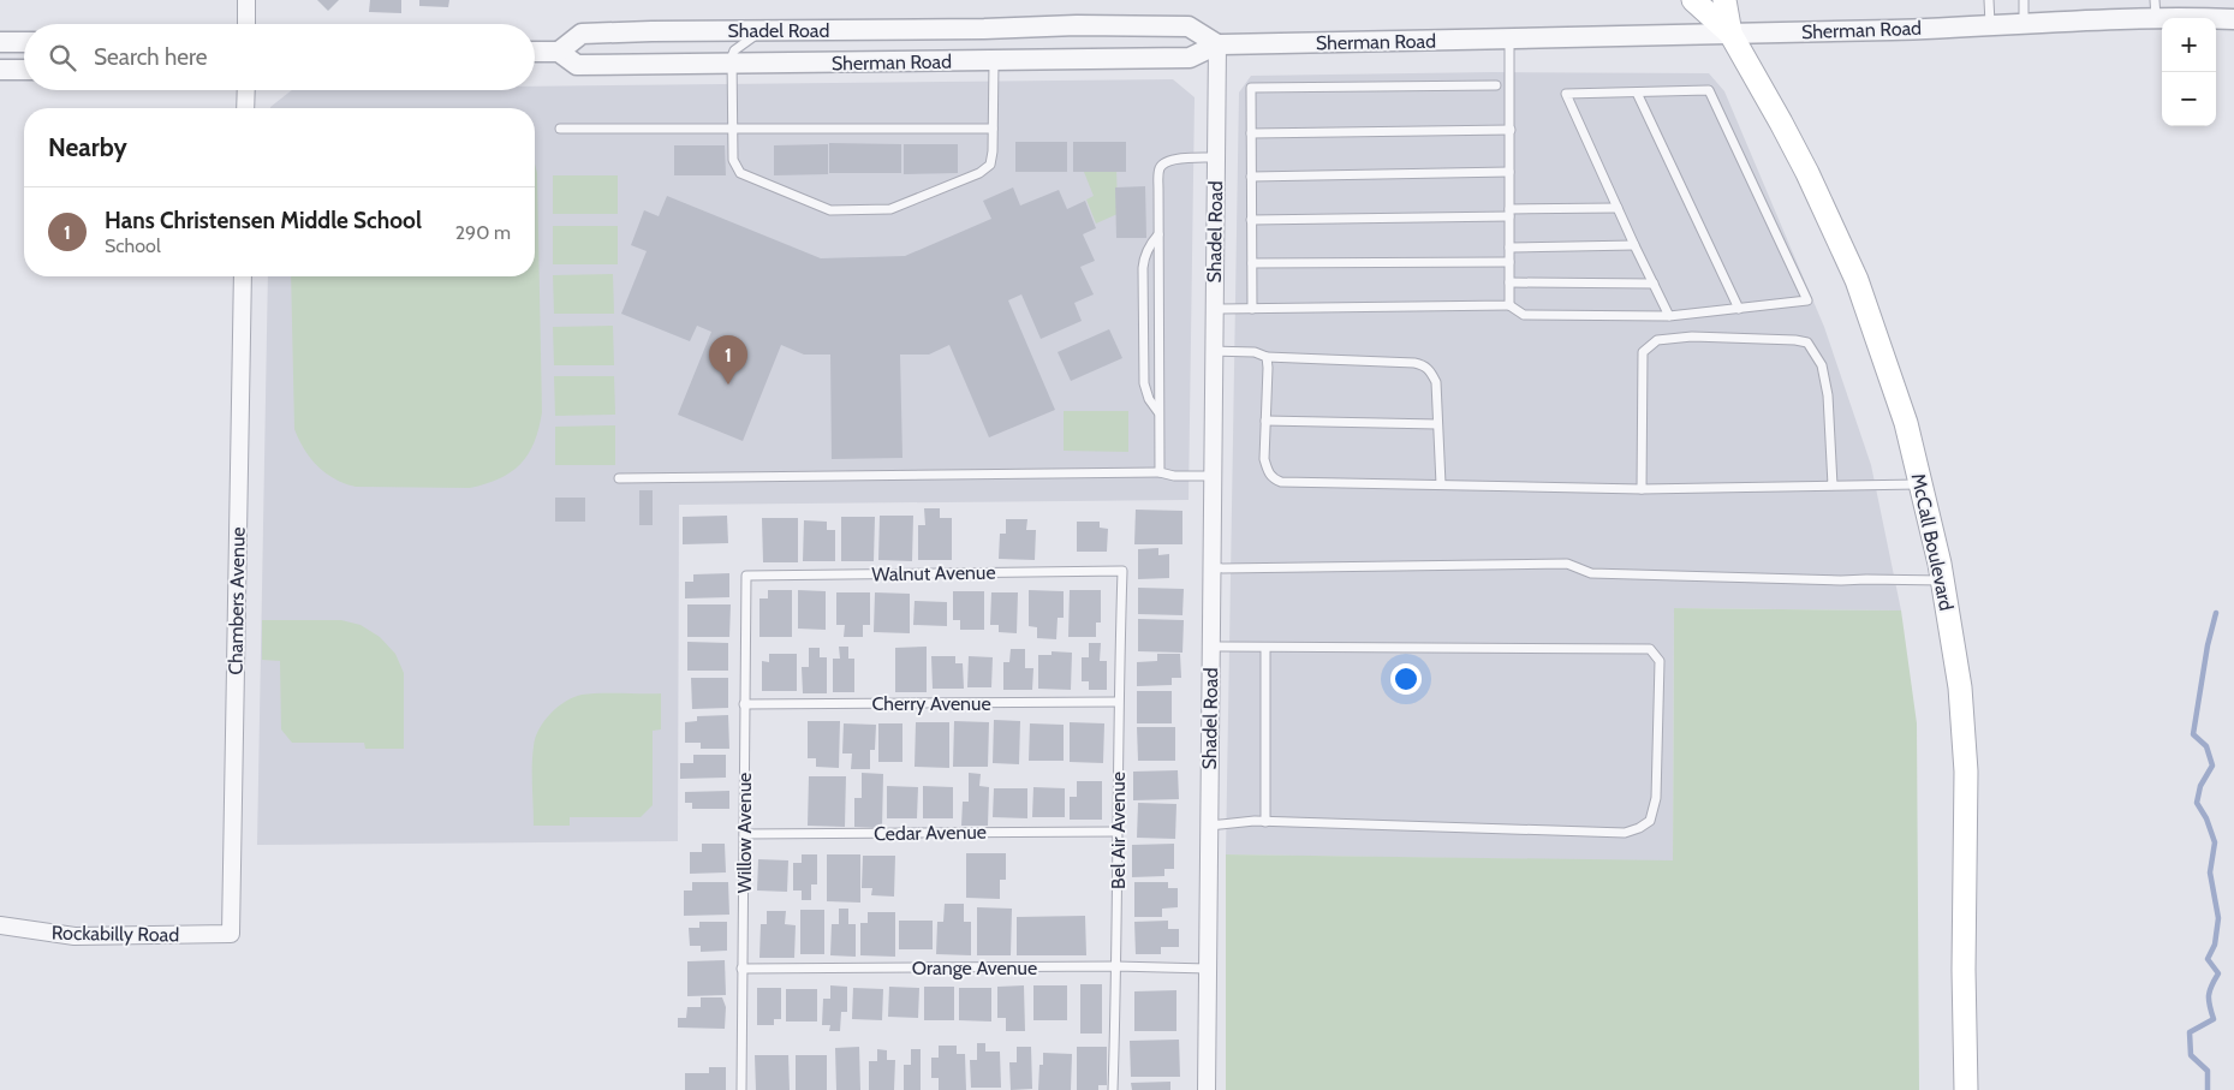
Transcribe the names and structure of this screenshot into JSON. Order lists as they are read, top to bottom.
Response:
{
  "streets": {
    "main road": ["McCall Boulevard"],
    "street": [
      "Shadel Road",
      "Sherman Road",
      "Chambers Avenue",
      "Rockabilly Road"
    ],
    "lane": [
      "Walnut Avenue",
      "Cherry Avenue",
      "Bel Air Avenue",
      "Willow Avenue",
      "Cedar Avenue",
      "Orange Avenue"
    ]
  },
  "crossings": [
    ["Shadel Road", "Sherman Road"],
    ["Shadel Road", "Orange Avenue"],
    ["Sherman Road", "McCall Boulevard"],
    ["Walnut Avenue", "Bel Air Avenue"],
    ["Walnut Avenue", "Willow Avenue"],
    ["Chambers Avenue", "Rockabilly Road"],
    ["Cherry Avenue", "Bel Air Avenue"],
    ["Cherry Avenue", "Willow Avenue"],
    ["Bel Air Avenue", "Cedar Avenue"],
    ["Bel Air Avenue", "Orange Avenue"],
    ["Willow Avenue", "Cedar Avenue"],
    ["Willow Avenue", "Orange Avenue"]
  ],
  "page": {
    "map_buttons": ["+", "−"],
    "search": "Search here",
    "heading": "Nearby",
    "list": [
      {
        "mark": "1",
        "name": "Hans Christensen Middle School",
        "note": "School",
        "value": "290 m"
      }
    ],
    "pins": "1"
  }
}
